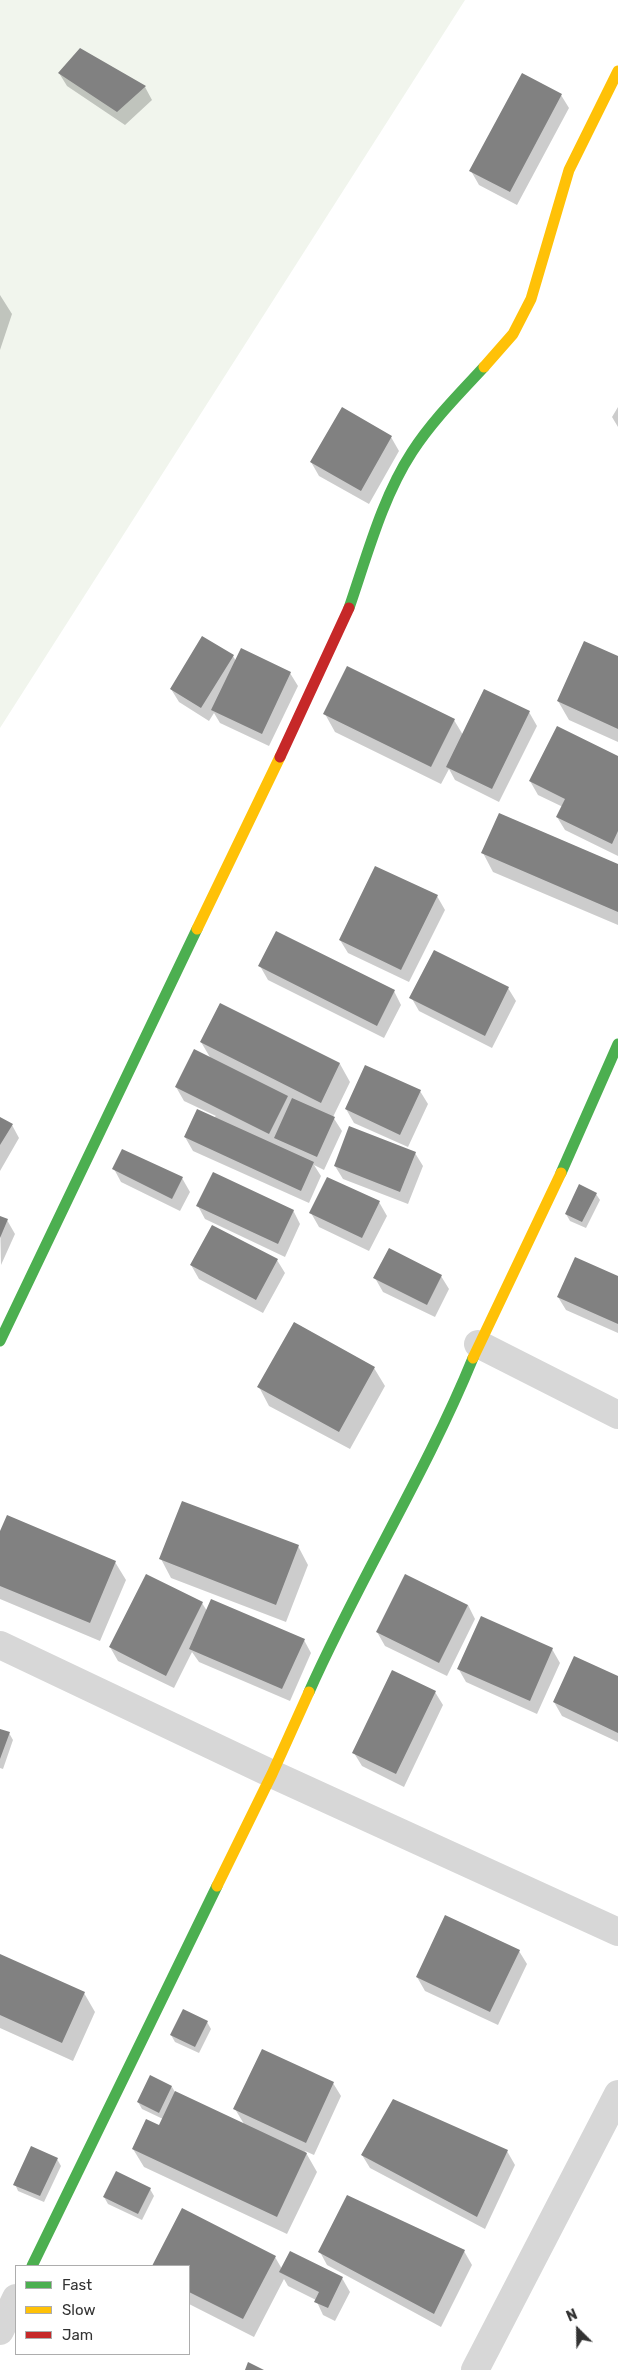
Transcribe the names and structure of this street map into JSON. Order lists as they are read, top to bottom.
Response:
{
  "legend": ["Fast", "Slow", "Jam"],
  "north": "top left"
}
